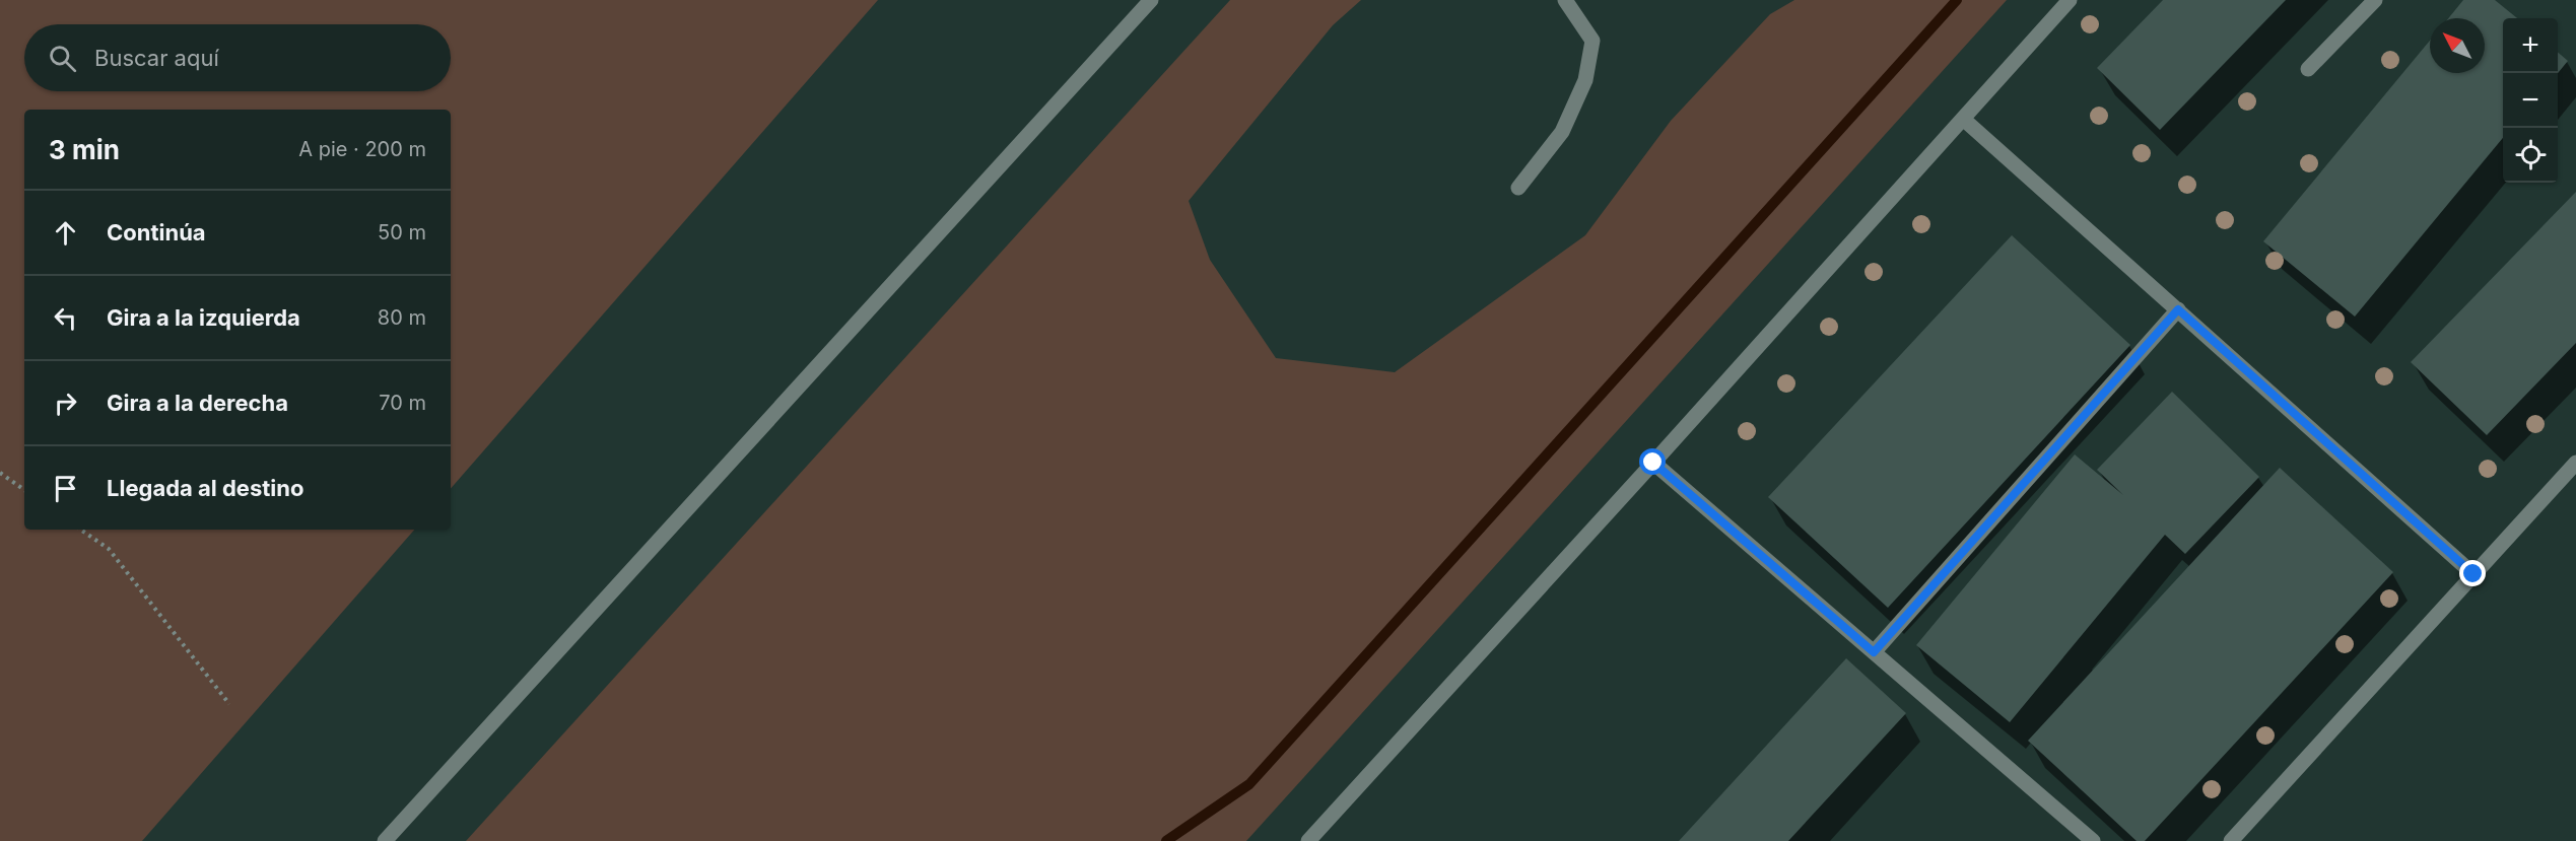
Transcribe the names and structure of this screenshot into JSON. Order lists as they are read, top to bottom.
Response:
{
  "north": "top left",
  "page": {
    "map_buttons": ["+", "−"],
    "search": "Buscar aquí",
    "heading": ["3 min", "A pie · 200 m"],
    "list": [
      ["Continúa", "50 m"],
      ["Gira a la izquierda", "80 m"],
      ["Gira a la derecha", "70 m"],
      "Llegada al destino"
    ]
  }
}
